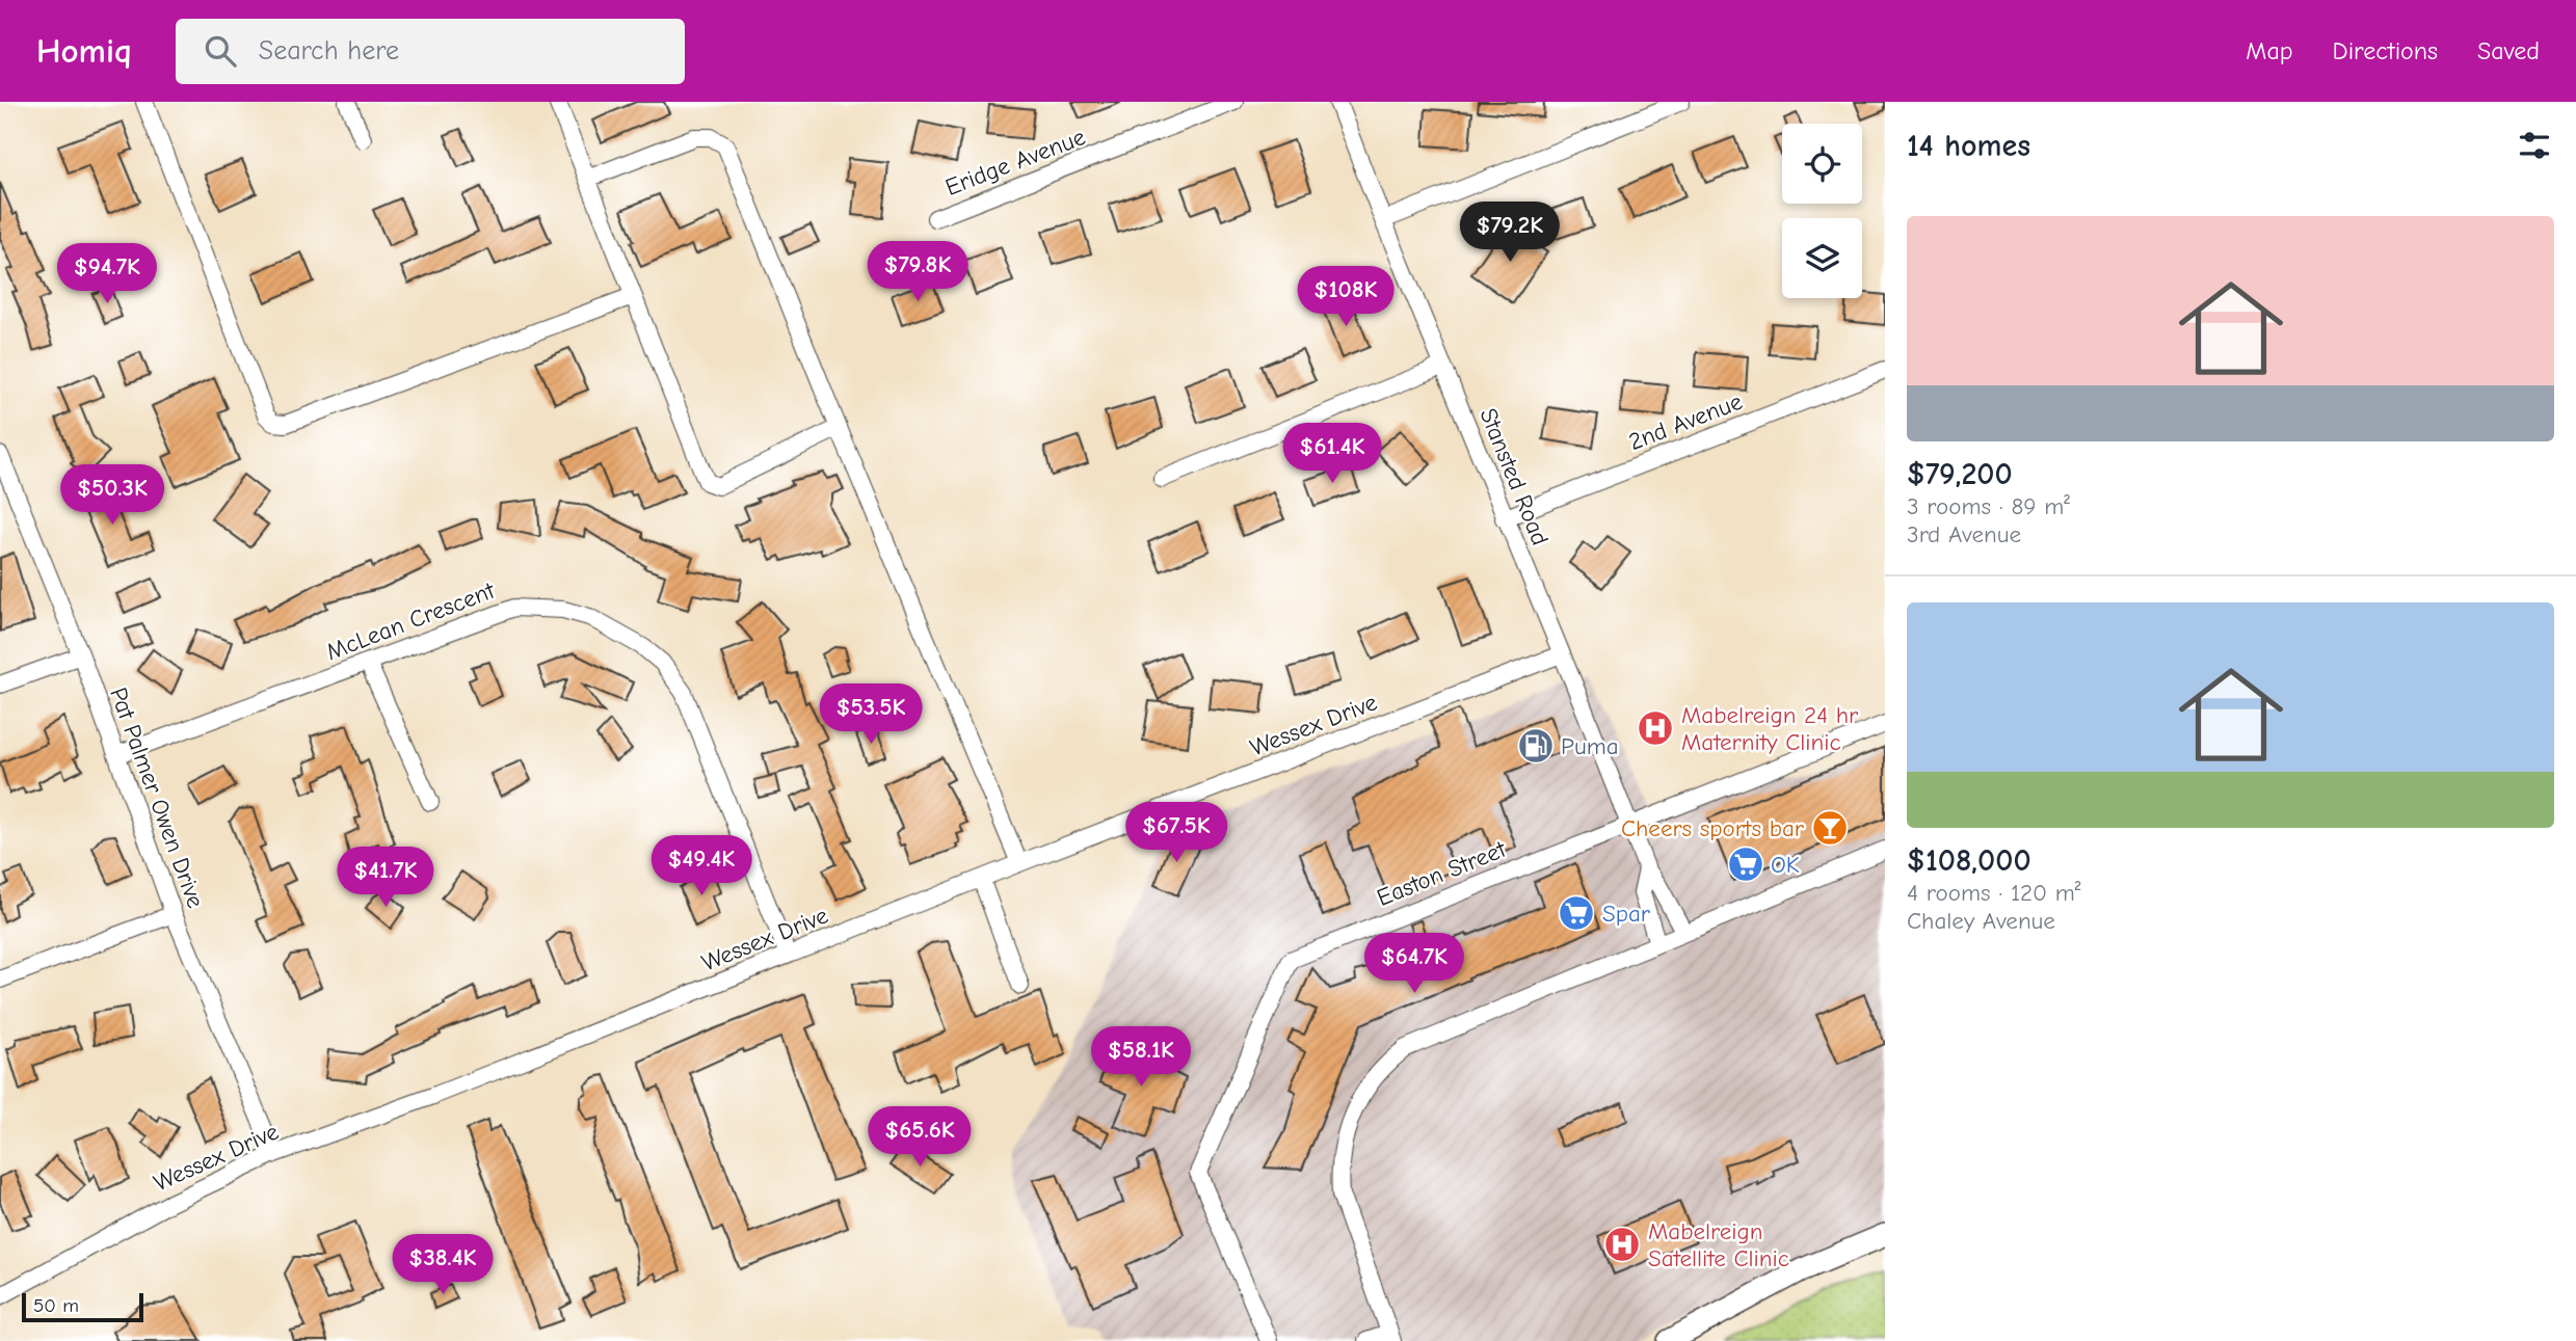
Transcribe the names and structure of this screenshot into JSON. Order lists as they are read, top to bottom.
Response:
{
  "streets": {
    "street": [
      "Eridge Avenue",
      "2nd Avenue",
      "Stansted Road",
      "McLean Crescent",
      "Wessex Drive",
      "Pat Palmer Owen Drive",
      "Easton Street"
    ]
  },
  "crossings": [
    ["2nd Avenue", "Stansted Road"],
    ["Stansted Road", "Wessex Drive"],
    ["Stansted Road", "Easton Street"],
    ["McLean Crescent", "Wessex Drive"],
    ["McLean Crescent", "Pat Palmer Owen Drive"],
    ["Wessex Drive", "Pat Palmer Owen Drive"]
  ],
  "places": {
    "hospital": ["Mabelreign 24 hr Maternity Clinic", "Mabelreign Satellite Clinic"],
    "fuel station": ["Puma"],
    "bar": ["Cheers sports bar"],
    "supermarket": ["OK", "Spar"]
  },
  "scale_bar": "50 m",
  "page": {
    "header": "Homiq",
    "search": "Search here",
    "nav": ["Map", "Directions", "Saved"],
    "heading": "14 homes",
    "list": [
      {
        "name": "$79,200",
        "note": "3 rooms · 89 m² · 3rd Avenue"
      },
      {
        "name": "$108,000",
        "note": "4 rooms · 120 m² · Chaley Avenue"
      }
    ],
    "price": [
      "$79.2K",
      "$79.8K",
      "$94.7K",
      "$108K",
      "$61.4K",
      "$50.3K",
      "$53.5K",
      "$67.5K",
      "$49.4K",
      "$41.7K",
      "$64.7K",
      "$58.1K",
      "$65.6K",
      "$38.4K"
    ],
    "scale": "50 m"
  }
}
